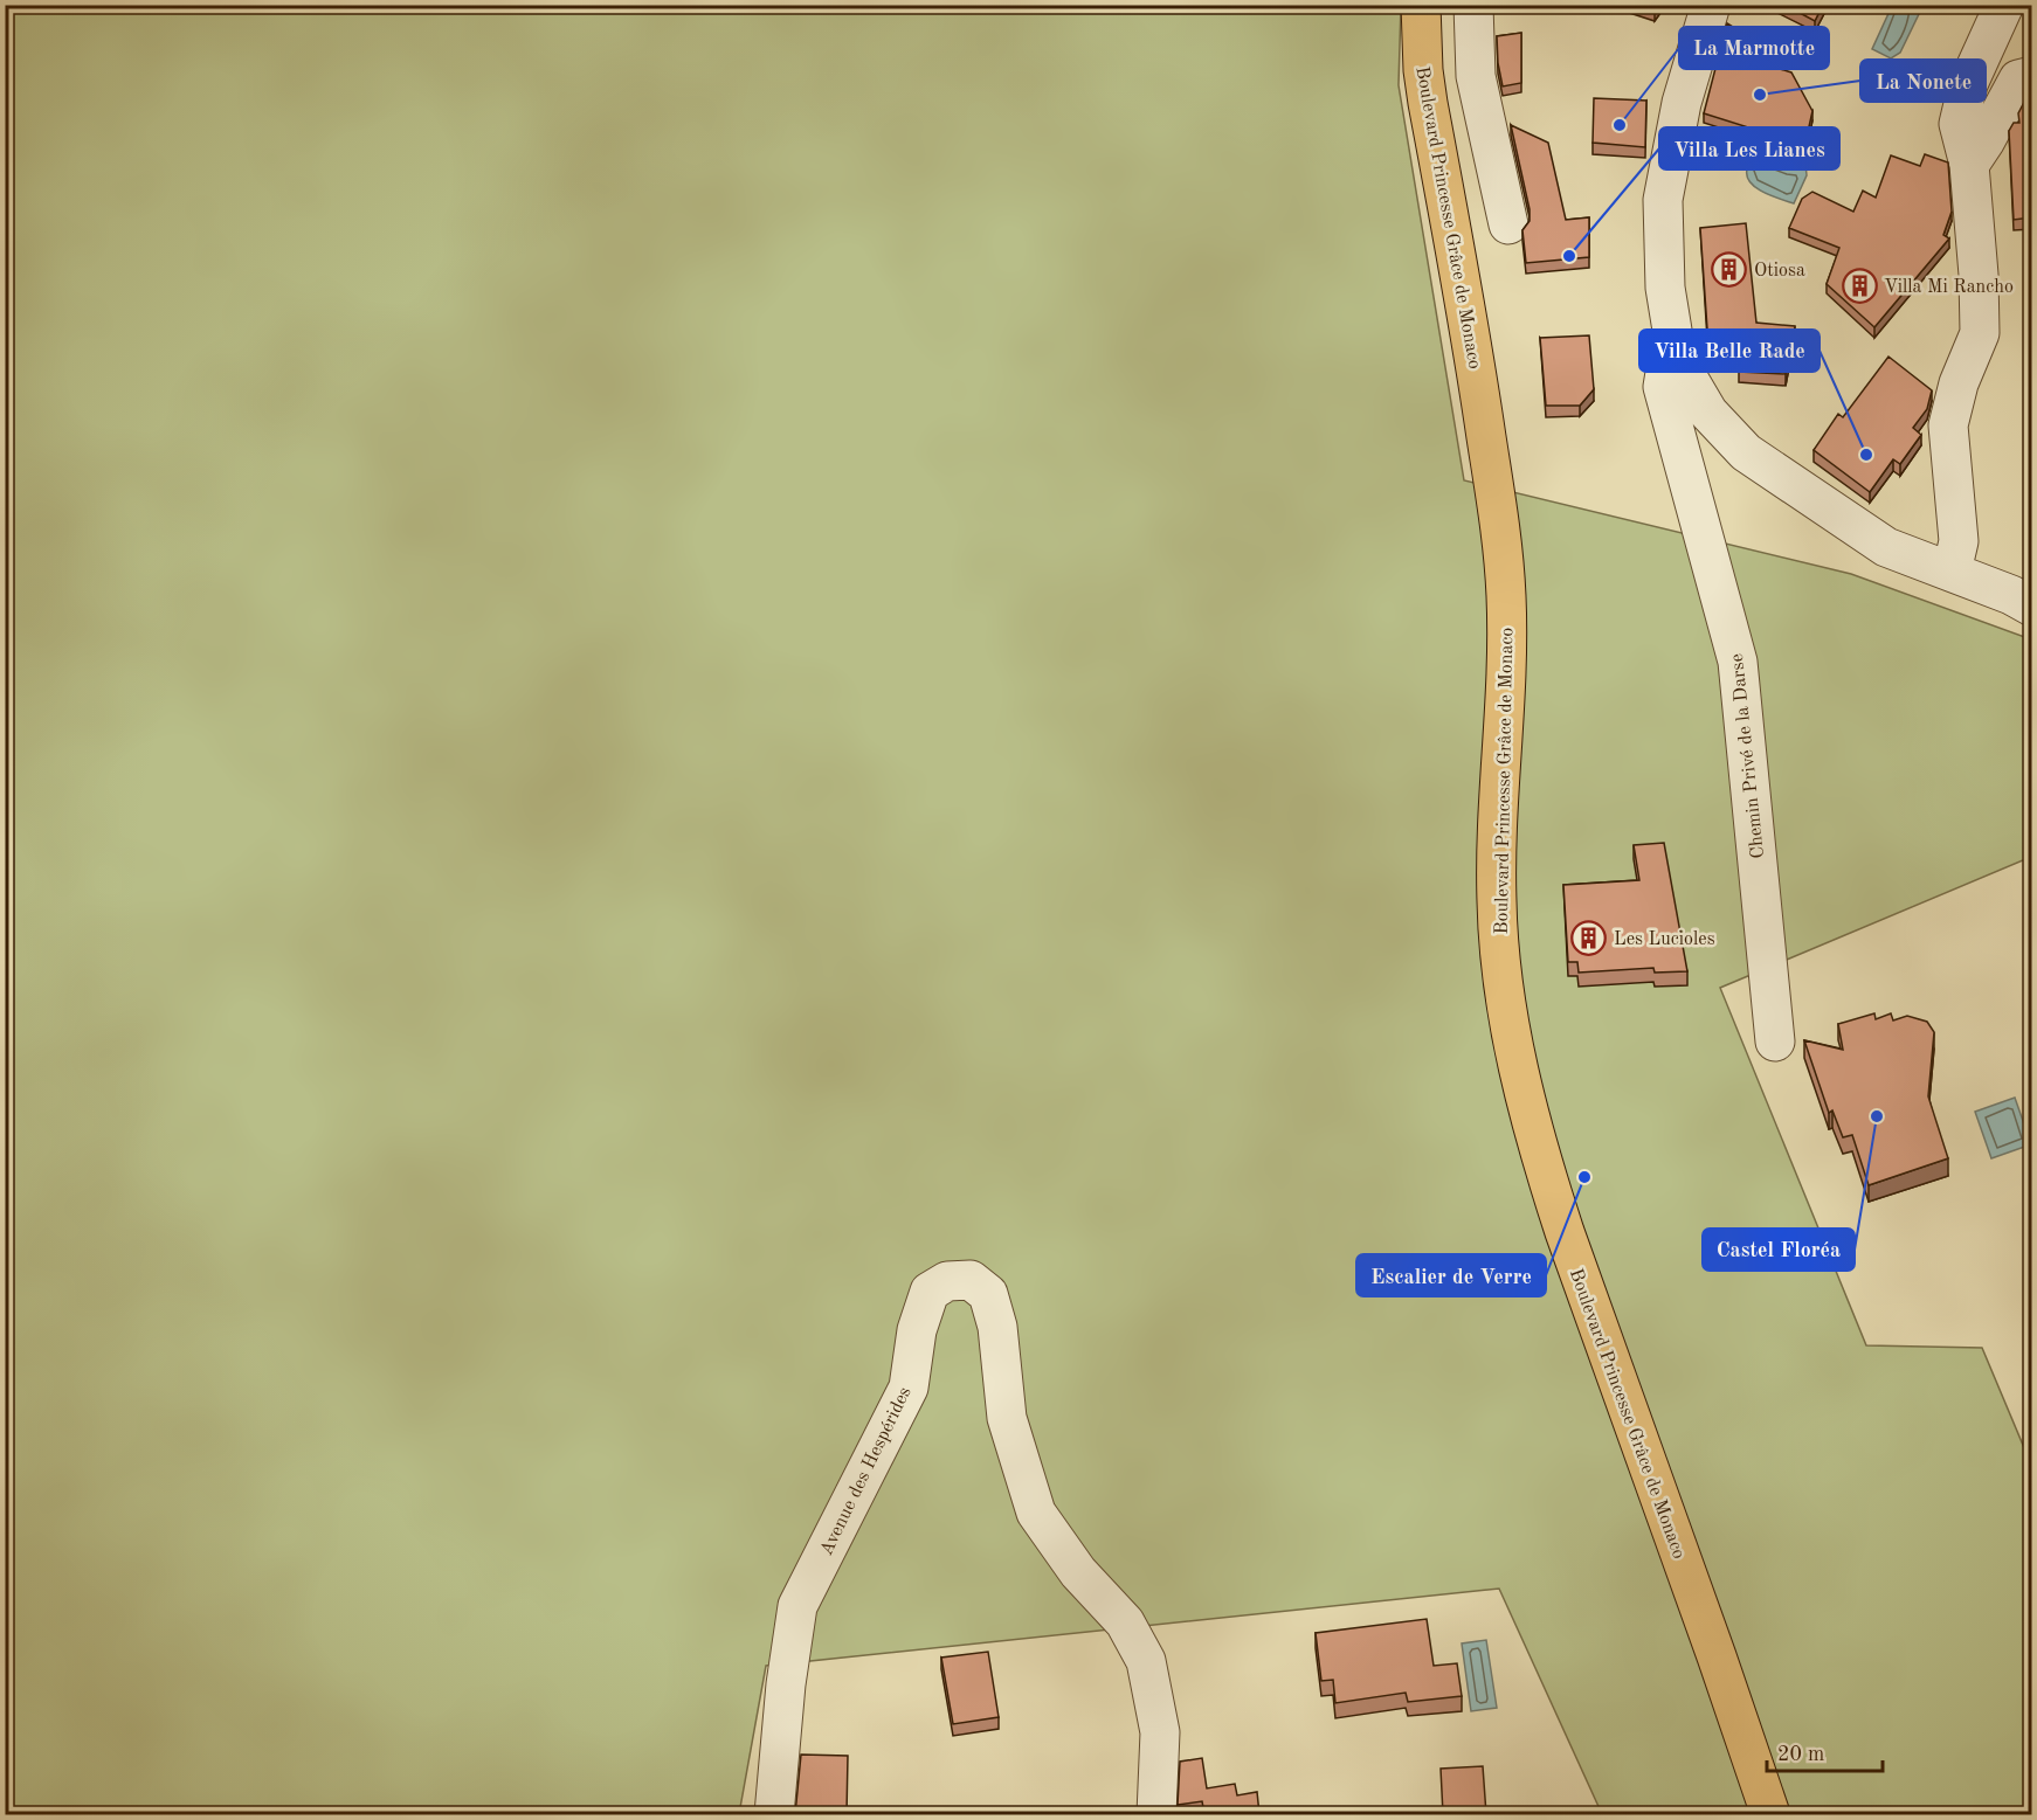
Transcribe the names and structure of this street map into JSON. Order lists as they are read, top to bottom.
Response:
{
  "streets": {
    "main road": ["Boulevard Princesse Grâce de Monaco"],
    "street": ["Chemin Privé de la Darse", "Avenue des Hespérides"]
  },
  "places": {
    "other": [
      "La Nonete",
      "La Marmotte",
      "Villa Les Lianes",
      "Villa Belle Rade",
      "Castel Floréa",
      "Escalier de Verre"
    ],
    "building": ["Otiosa", "Villa Mi Rancho", "Les Lucioles"]
  },
  "scale_bar": "20 m"
}
